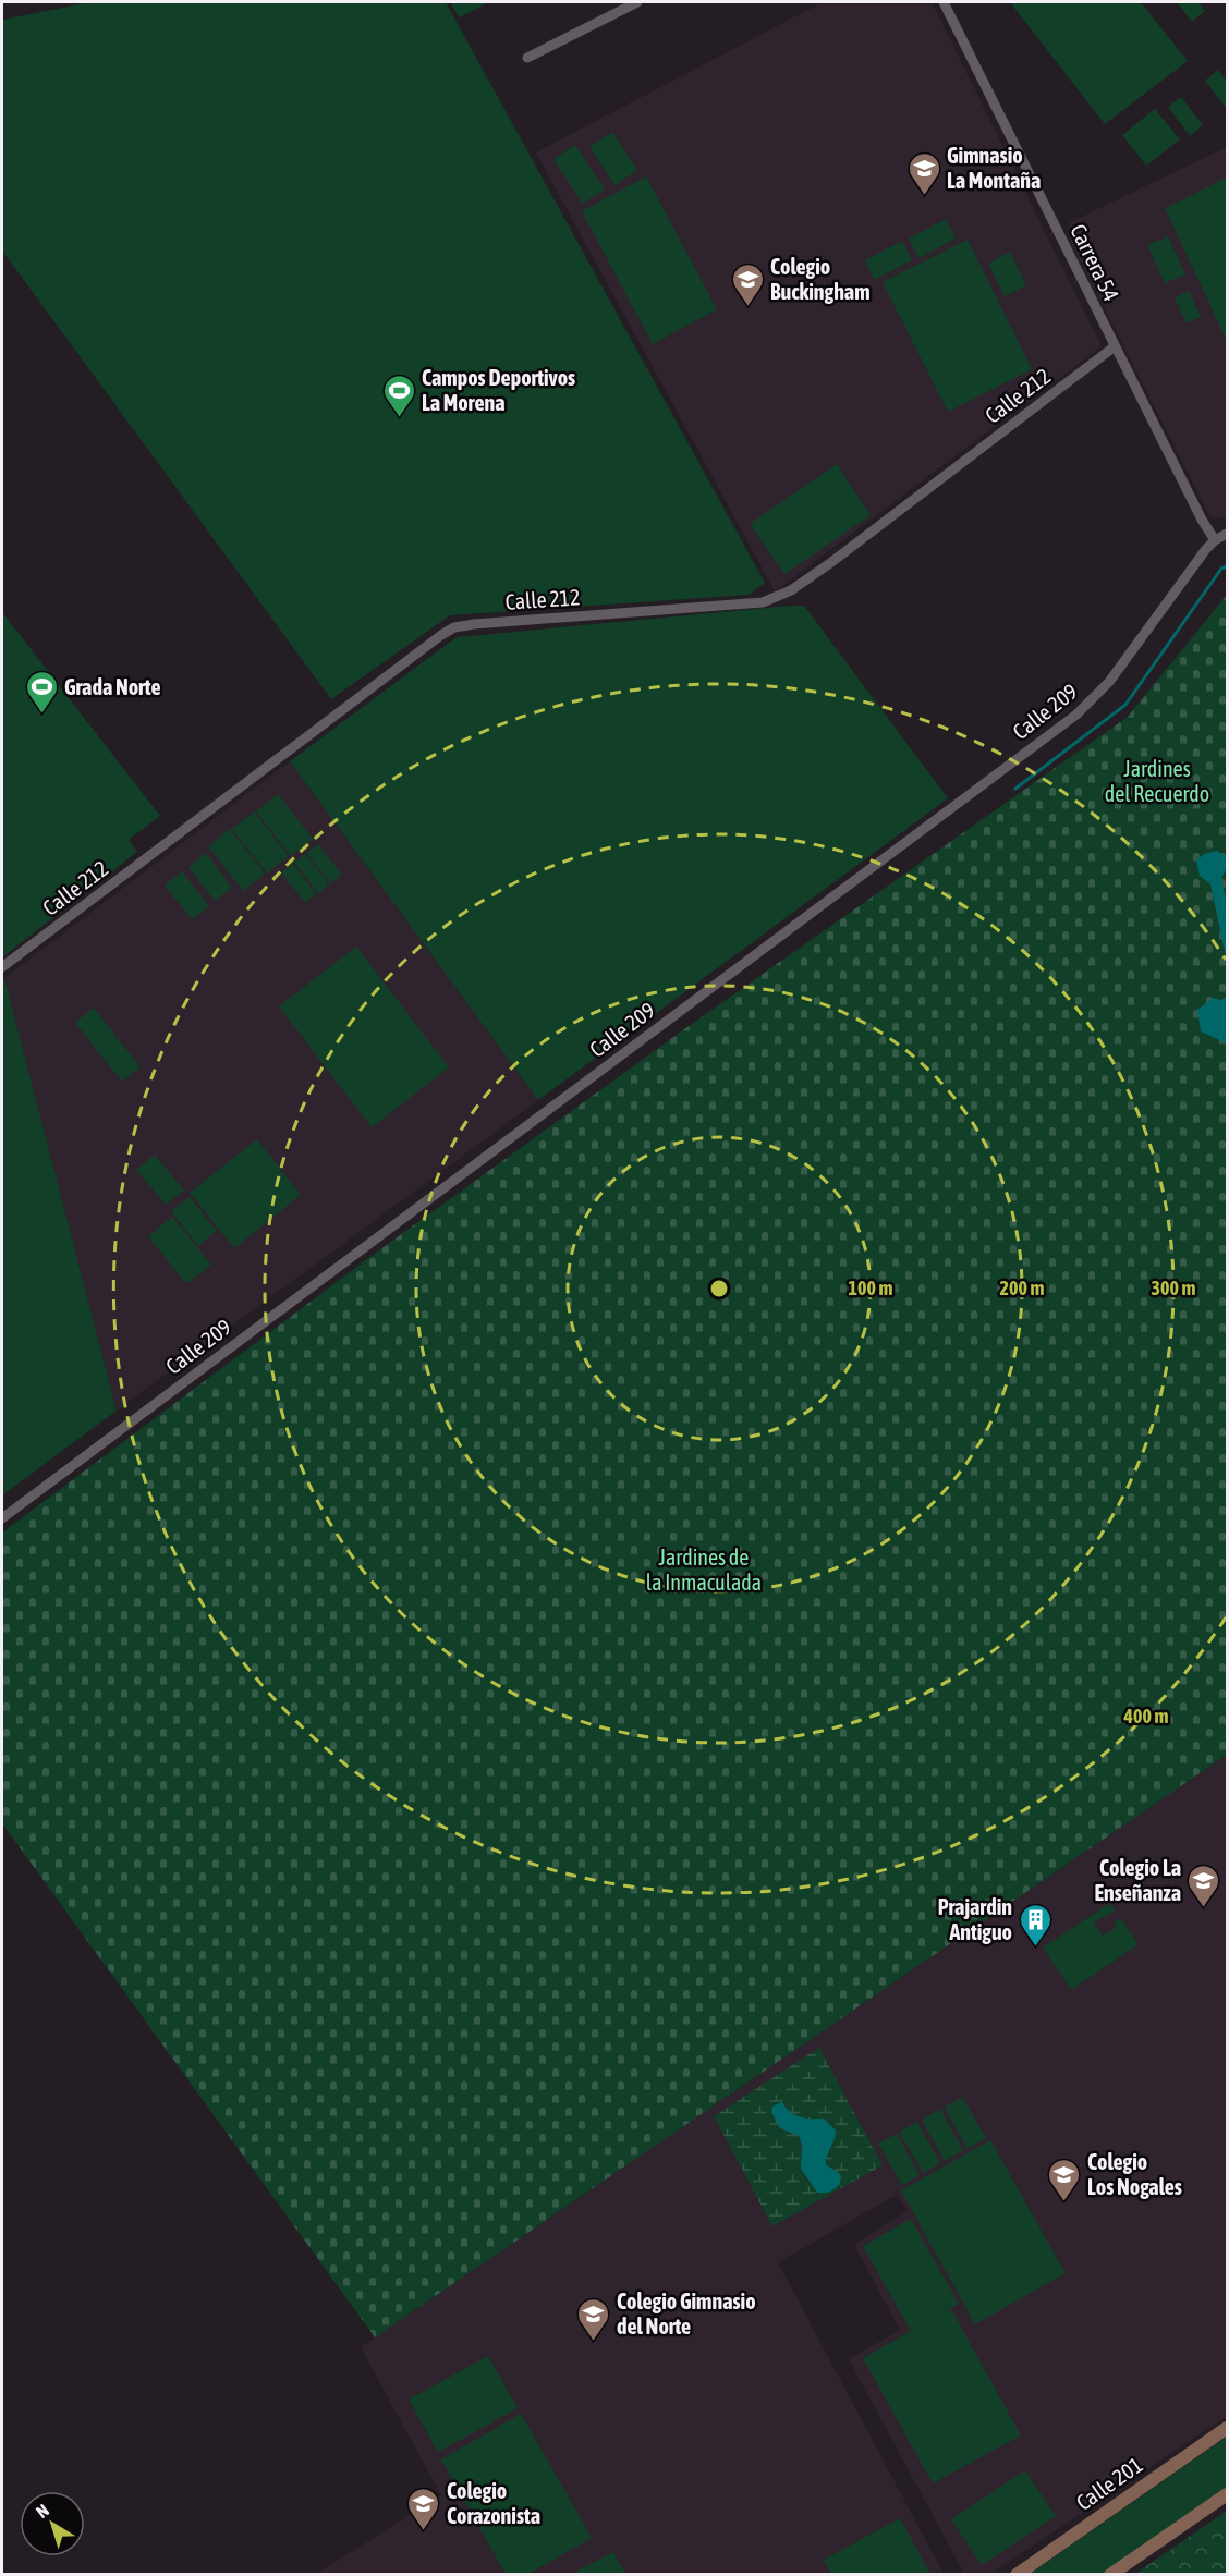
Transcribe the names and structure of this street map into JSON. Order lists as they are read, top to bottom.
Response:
{
  "streets": {
    "main road": ["Calle 201"],
    "street": ["Carrera 54", "Calle 212", "Calle 209"]
  },
  "crossings": [
    ["Carrera 54", "Calle 212"],
    ["Carrera 54", "Calle 209"]
  ],
  "parks": ["Jardines del Recuerdo", "Jardines de la Inmaculada"],
  "places": {
    "school or university": [
      "Gimnasio La Montaña",
      "Colegio Buckingham",
      "Colegio La Enseñanza",
      "Colegio Los Nogales",
      "Colegio Gimnasio del Norte",
      "Colegio Corazonista"
    ],
    "sports": ["Campos Deportivos La Morena", "Grada Norte"],
    "building": ["Prajardin Antiguo"]
  },
  "north": "top left",
  "rings": [
    "100 m",
    "200 m",
    "300 m",
    "400 m"
  ]
}
